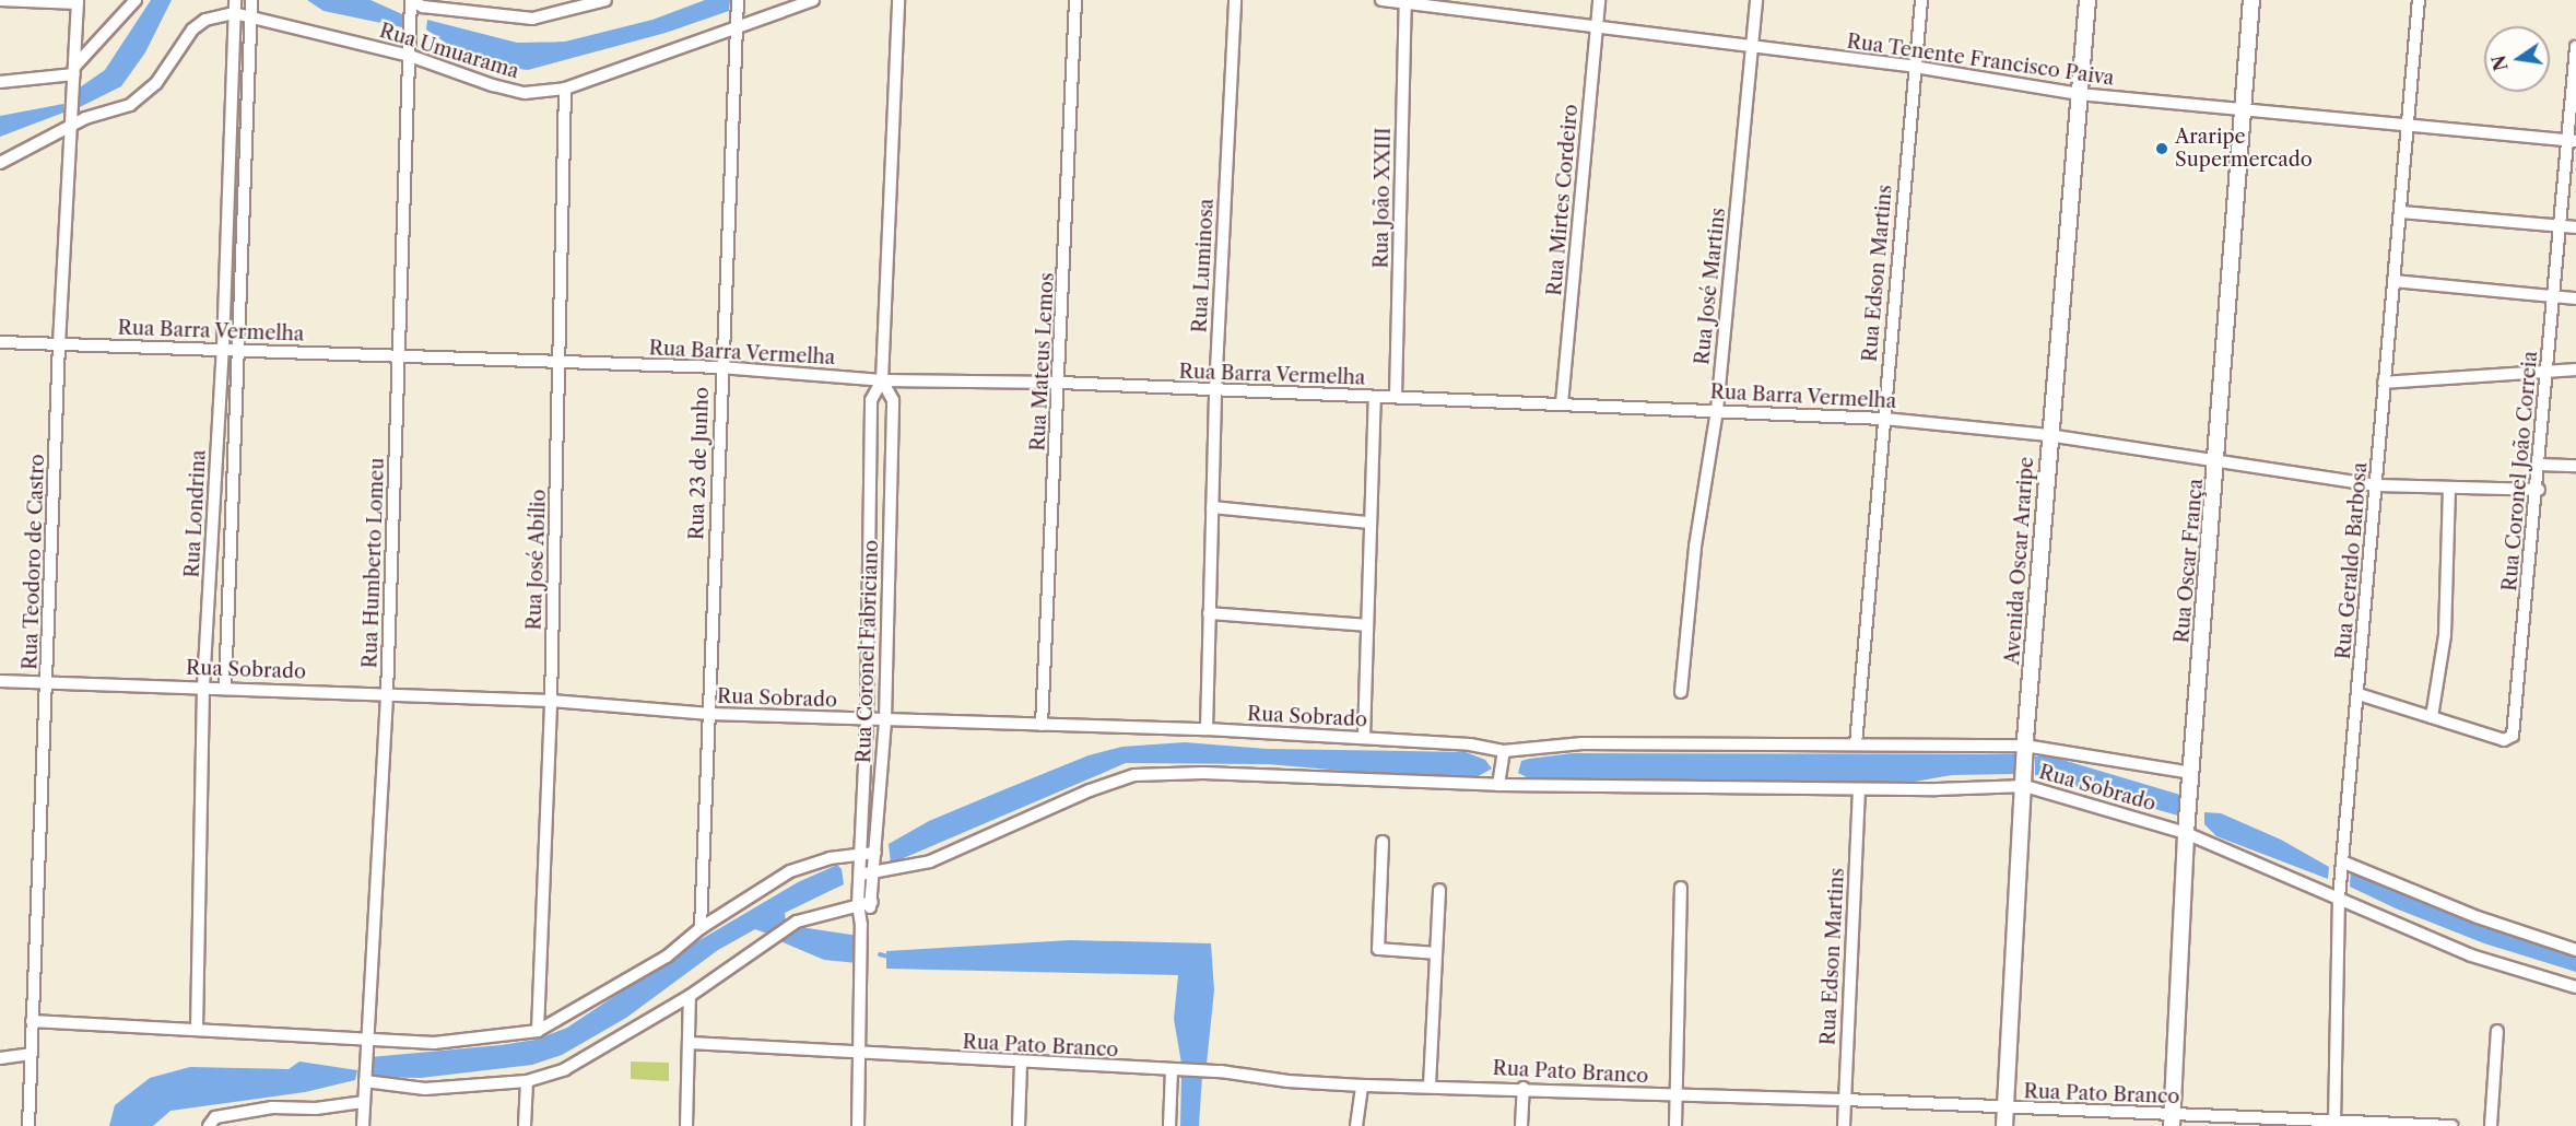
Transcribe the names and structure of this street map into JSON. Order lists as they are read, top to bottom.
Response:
{
  "streets": {
    "street": [
      "Rua Umuarama",
      "Rua Tenente Francisco Paiva",
      "Rua João XXIII",
      "Rua Mirtes Cordeiro",
      "Rua Luminosa",
      "Rua Edson Martins",
      "Rua José Martins",
      "Rua Barra Vermelha",
      "Rua Mateus Lemos",
      "Rua 23 de Junho",
      "Rua Coronel João Correia",
      "Rua Londrina",
      "Rua José Abílio",
      "Avenida Oscar Araripe",
      "Rua Oscar França",
      "Rua Geraldo Barbosa",
      "Rua Teodoro de Castro",
      "Rua Humberto Lomeu",
      "Rua Coronel Fabriciano",
      "Rua Sobrado",
      "Rua Pato Branco"
    ]
  },
  "crossings": [
    ["Rua Umuarama", "Rua 23 de Junho"],
    ["Rua Umuarama", "Rua Londrina"],
    ["Rua Umuarama", "Rua José Abílio"],
    ["Rua Umuarama", "Rua Humberto Lomeu"],
    ["Rua Tenente Francisco Paiva", "Rua João XXIII"],
    ["Rua Tenente Francisco Paiva", "Rua Mirtes Cordeiro"],
    ["Rua Tenente Francisco Paiva", "Rua Edson Martins"],
    ["Rua Tenente Francisco Paiva", "Rua José Martins"],
    ["Rua Tenente Francisco Paiva", "Rua Coronel João Correia"],
    ["Rua Tenente Francisco Paiva", "Avenida Oscar Araripe"],
    ["Rua Tenente Francisco Paiva", "Rua Oscar França"],
    ["Rua Tenente Francisco Paiva", "Rua Geraldo Barbosa"],
    ["Rua João XXIII", "Rua Barra Vermelha"],
    ["Rua Mirtes Cordeiro", "Rua Barra Vermelha"],
    ["Rua Luminosa", "Rua Barra Vermelha"],
    ["Rua Luminosa", "Rua Sobrado"],
    ["Rua Edson Martins", "Rua Barra Vermelha"],
    ["Rua Edson Martins", "Rua Sobrado"],
    ["Rua Edson Martins", "Rua Pato Branco"],
    ["Rua José Martins", "Rua Barra Vermelha"],
    ["Rua Barra Vermelha", "Rua Mateus Lemos"],
    ["Rua Barra Vermelha", "Rua 23 de Junho"],
    ["Rua Barra Vermelha", "Rua Coronel João Correia"],
    ["Rua Barra Vermelha", "Rua Londrina"],
    ["Rua Barra Vermelha", "Rua José Abílio"],
    ["Rua Barra Vermelha", "Avenida Oscar Araripe"],
    ["Rua Barra Vermelha", "Rua Oscar França"],
    ["Rua Barra Vermelha", "Rua Geraldo Barbosa"],
    ["Rua Barra Vermelha", "Rua Teodoro de Castro"],
    ["Rua Barra Vermelha", "Rua Humberto Lomeu"],
    ["Rua Barra Vermelha", "Rua Coronel Fabriciano"],
    ["Rua Mateus Lemos", "Rua Sobrado"],
    ["Rua 23 de Junho", "Rua Sobrado"],
    ["Rua Coronel João Correia", "Rua Geraldo Barbosa"],
    ["Rua Londrina", "Rua Sobrado"],
    ["Rua José Abílio", "Rua Sobrado"],
    ["Avenida Oscar Araripe", "Rua Sobrado"],
    ["Avenida Oscar Araripe", "Rua Pato Branco"],
    ["Rua Oscar França", "Rua Sobrado"],
    ["Rua Oscar França", "Rua Pato Branco"],
    ["Rua Geraldo Barbosa", "Rua Sobrado"],
    ["Rua Geraldo Barbosa", "Rua Pato Branco"],
    ["Rua Teodoro de Castro", "Rua Sobrado"],
    ["Rua Humberto Lomeu", "Rua Sobrado"],
    ["Rua Coronel Fabriciano", "Rua Sobrado"],
    ["Rua Coronel Fabriciano", "Rua Pato Branco"]
  ],
  "places": ["Araripe Supermercado"],
  "north": "left"
}
